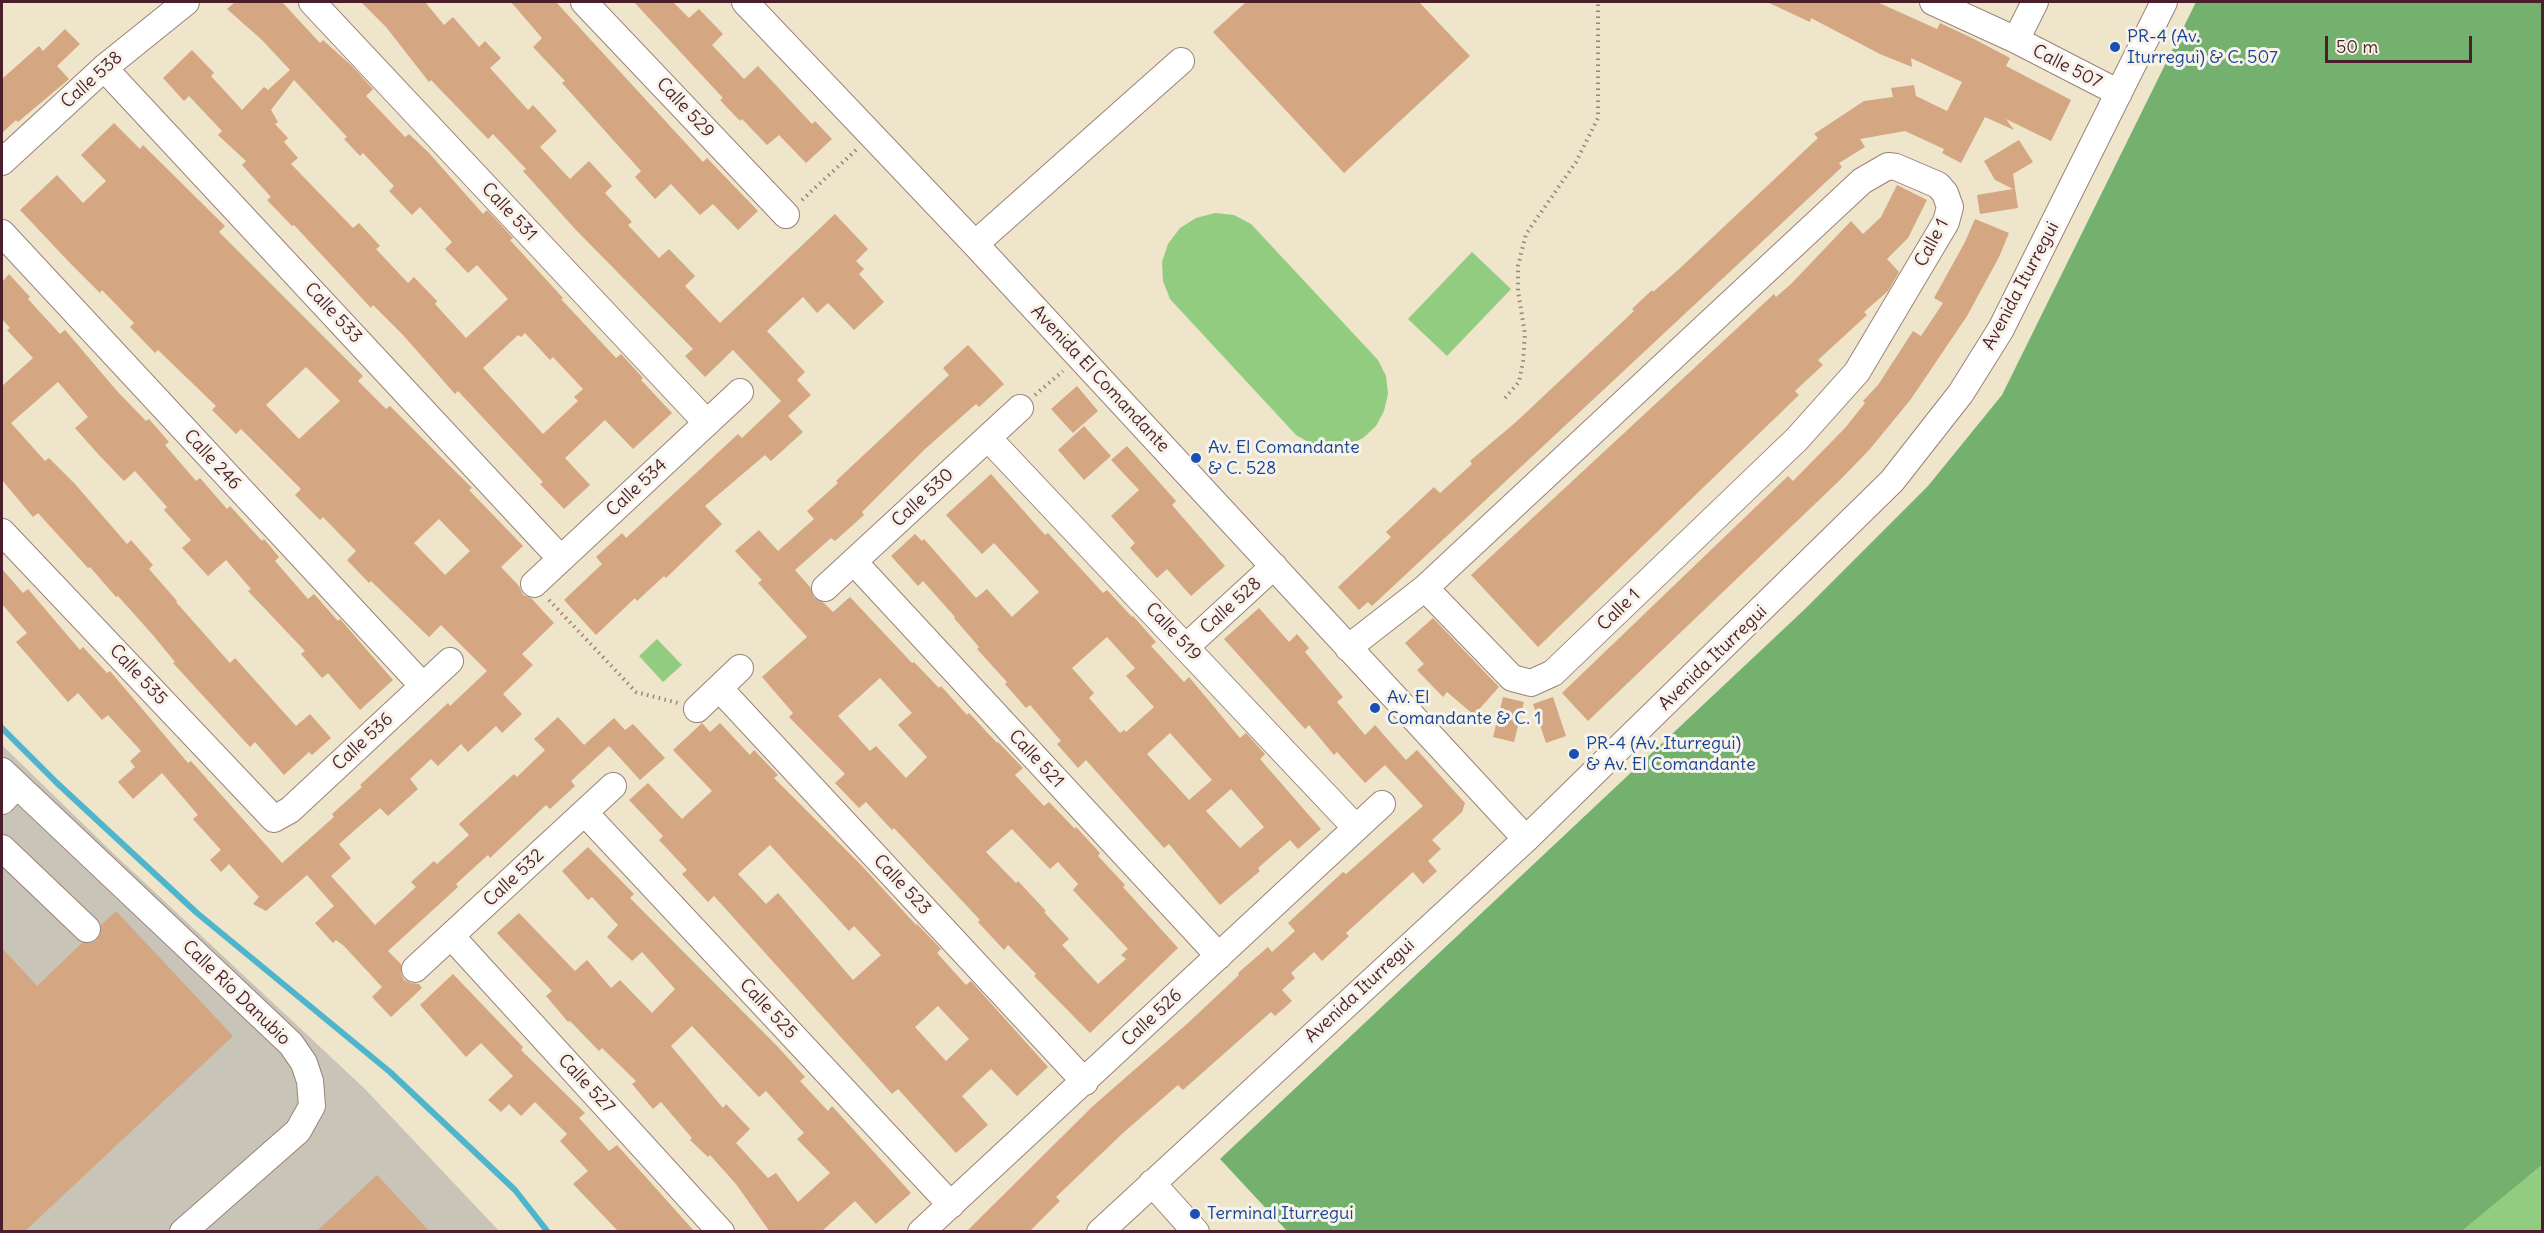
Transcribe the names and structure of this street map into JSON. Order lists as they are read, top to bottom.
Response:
{
  "streets": {
    "street": [
      "Calle 507",
      "Calle 538",
      "Calle 529",
      "Calle 531",
      "Calle 1",
      "Avenida Iturregui",
      "Calle 533",
      "Avenida El Comandante",
      "Calle 246",
      "Calle 534",
      "Calle 530",
      "Calle 528",
      "Calle 519",
      "Calle 535",
      "Calle 536",
      "Calle 521",
      "Calle 532",
      "Calle 523",
      "Calle Río Danubio",
      "Calle 525",
      "Calle 526",
      "Calle 527"
    ]
  },
  "crossings": [
    ["Calle 507", "Avenida Iturregui"],
    ["Calle 538", "Calle 533"],
    ["Calle 531", "Calle 534"],
    ["Calle 1", "Avenida El Comandante"],
    ["Avenida Iturregui", "Avenida El Comandante"],
    ["Calle 533", "Calle 534"],
    ["Avenida El Comandante", "Calle 528"],
    ["Calle 246", "Calle 536"],
    ["Calle 530", "Calle 519"],
    ["Calle 530", "Calle 521"],
    ["Calle 528", "Calle 519"],
    ["Calle 519", "Calle 526"],
    ["Calle 535", "Calle 536"],
    ["Calle 521", "Calle 526"],
    ["Calle 532", "Calle 525"],
    ["Calle 532", "Calle 527"],
    ["Calle 523", "Calle 526"],
    ["Calle 525", "Calle 526"]
  ],
  "places": [
    "PR-4 (Av. Iturregui) & C. 507",
    "Av. El Comandante & C. 528",
    "Av. El Comandante & C. 1",
    "PR-4 (Av. Iturregui) & Av. El Comandante",
    "Terminal Iturregui"
  ],
  "scale_bar": "50 m"
}
